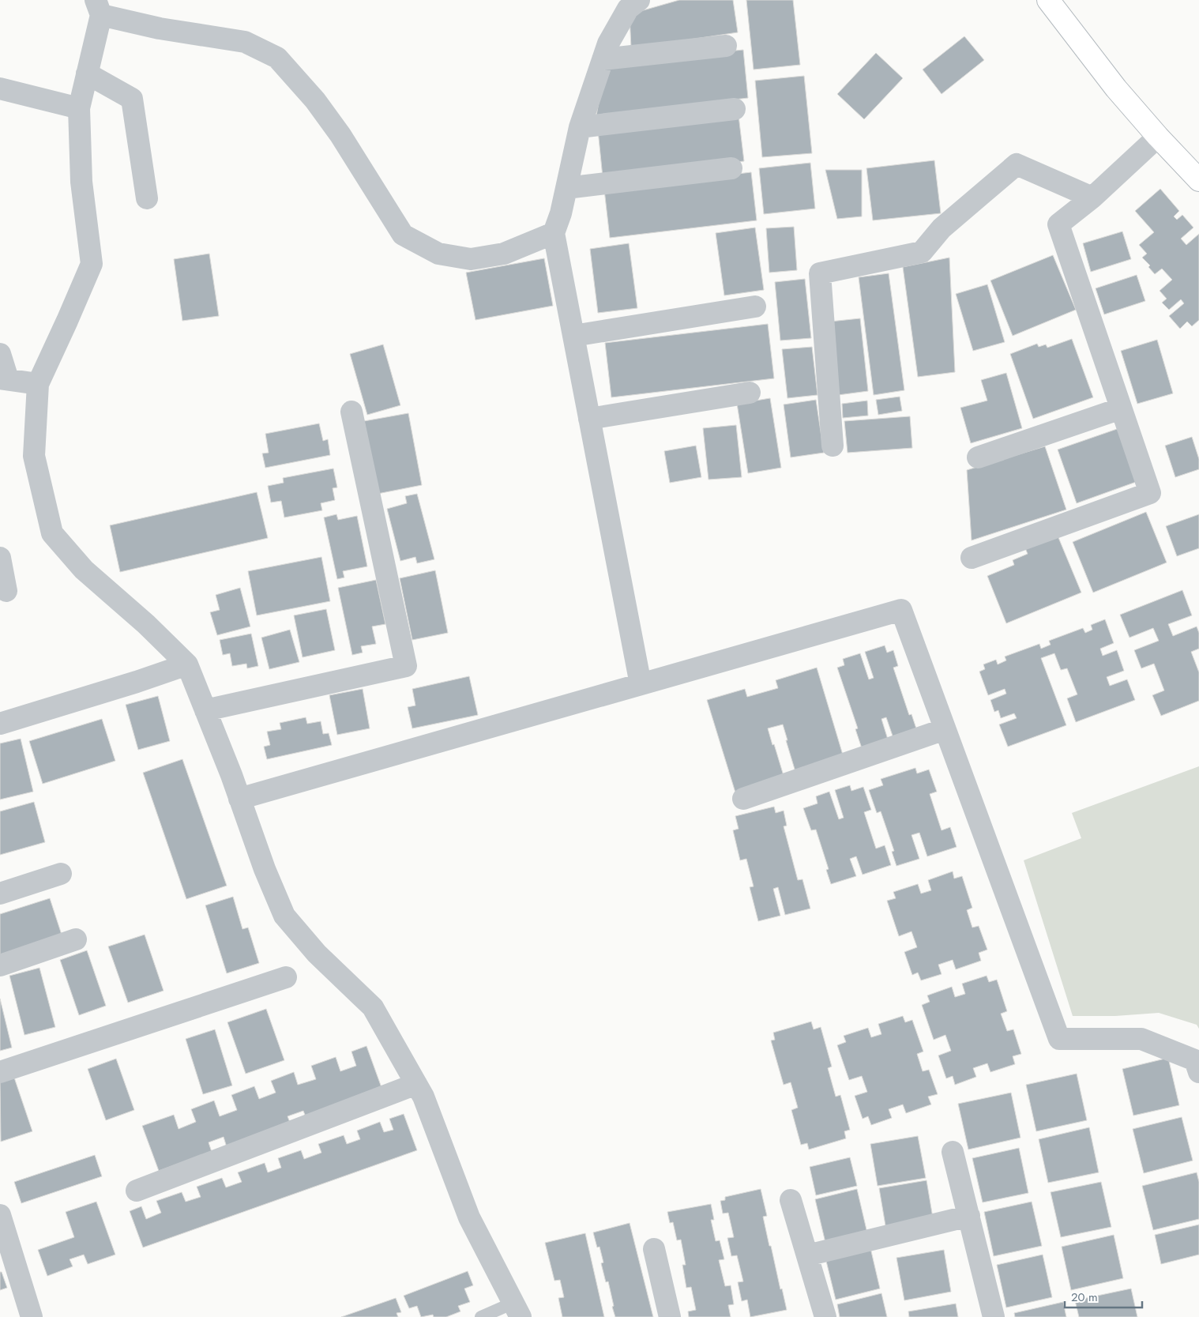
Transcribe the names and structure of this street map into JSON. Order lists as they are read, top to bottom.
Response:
{
  "scale_bar": "20 m"
}
